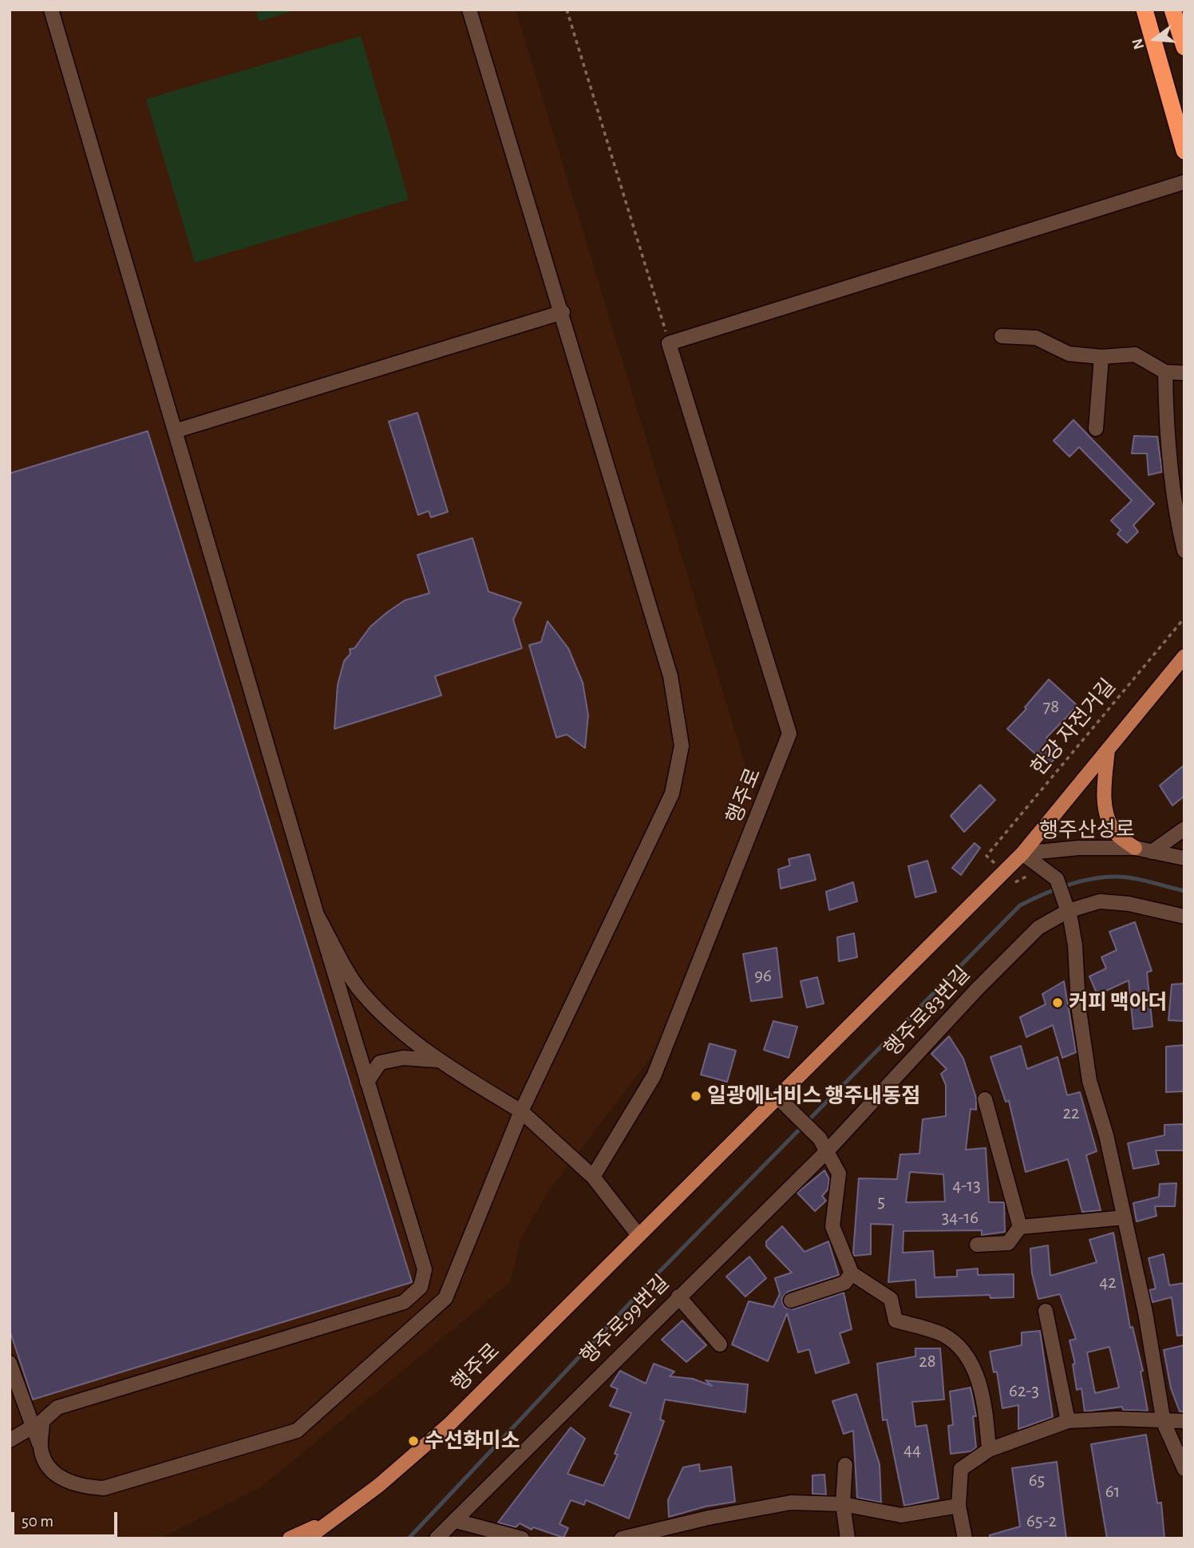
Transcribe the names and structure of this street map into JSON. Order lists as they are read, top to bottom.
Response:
{
  "streets": {
    "main road": ["행주로"],
    "street": ["행주산성로", "행주로83번길", "행주로99번길"],
    "path": ["한강 자전거길"]
  },
  "crossings": [
    ["행주로", "행주산성로"],
    ["행주로83번길", "행주로99번길"]
  ],
  "places": ["커피 맥아더", "일광에너비스 행주내동점", "수선화미소"],
  "house_numbers": [
    "78",
    "96",
    "22",
    "4-13",
    "5",
    "34-16",
    "42",
    "28",
    "62-3",
    "44",
    "65",
    "61",
    "65-2"
  ],
  "scale_bar": "50 m",
  "north": "left"
}
